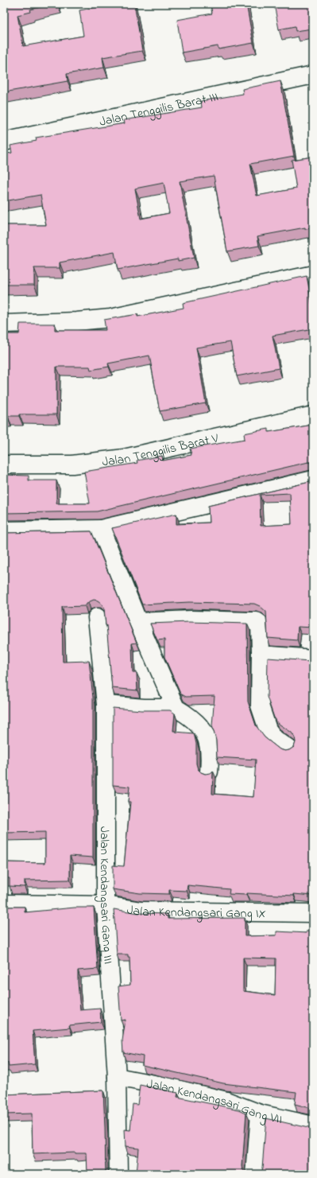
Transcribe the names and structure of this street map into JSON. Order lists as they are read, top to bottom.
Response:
{
  "streets": {
    "street": [
      "Jalan Tenggilis Barat III",
      "Jalan Tenggilis Barat V",
      "Jalan Kendangsari Gang III",
      "Jalan Kendangsari Gang IX",
      "Jalan Kendangsari Gang VII"
    ]
  },
  "crossings": [
    ["Jalan Kendangsari Gang III", "Jalan Kendangsari Gang IX"],
    ["Jalan Kendangsari Gang III", "Jalan Kendangsari Gang VII"]
  ]
}
